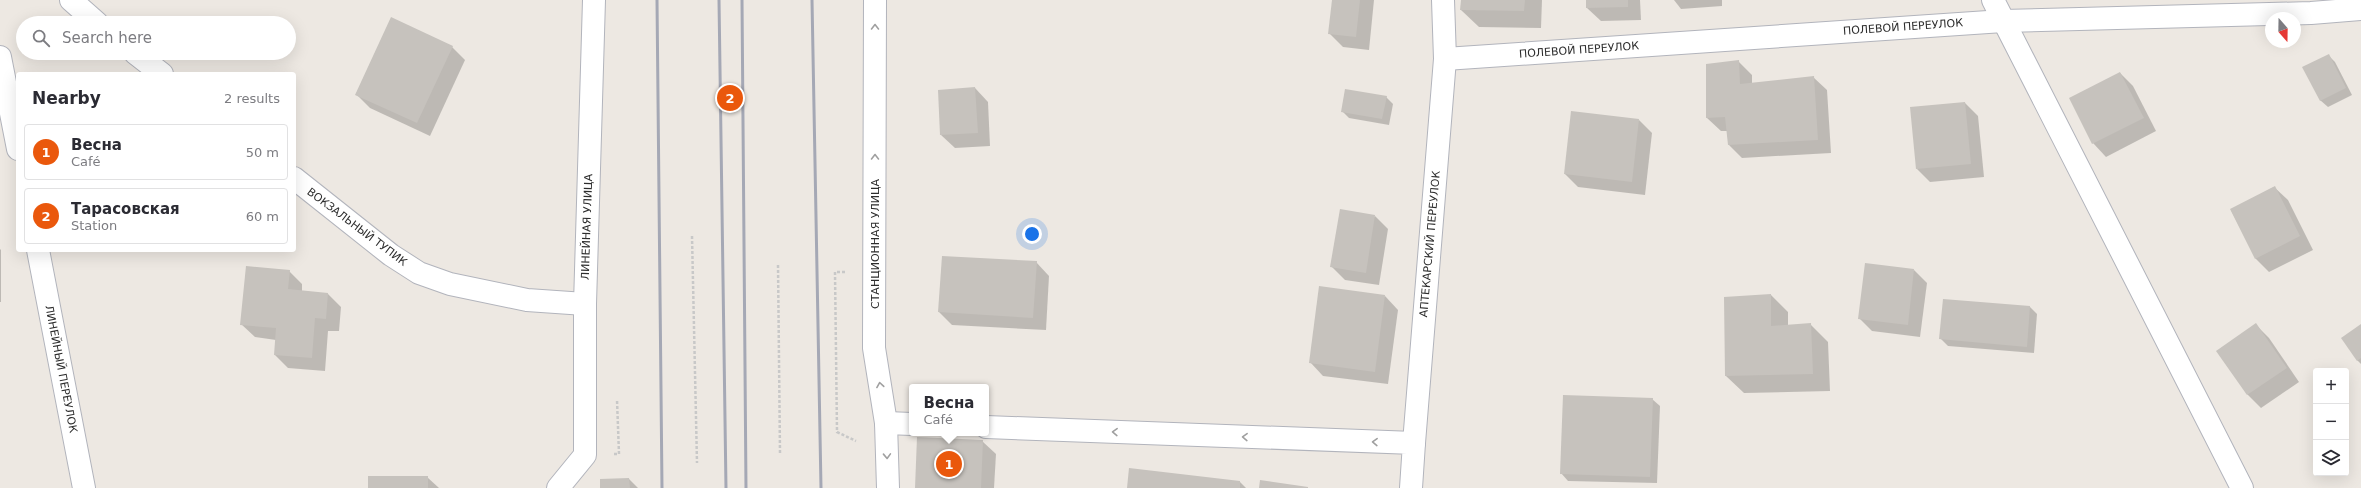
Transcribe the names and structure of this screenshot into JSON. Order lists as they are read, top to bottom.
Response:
{
  "streets": {
    "street": [
      "ПОЛЕВОЙ ПЕРЕУЛОК",
      "ВОКЗАЛЬНЫЙ ТУПИК",
      "ЛИНЕЙНАЯ УЛИЦА",
      "СТАНЦИОННАЯ УЛИЦА",
      "АПТЕКАРСКИЙ ПЕРЕУЛОК",
      "ЛИНЕЙНЫЙ ПЕРЕУЛОК"
    ]
  },
  "crossings": [
    ["ПОЛЕВОЙ ПЕРЕУЛОК", "АПТЕКАРСКИЙ ПЕРЕУЛОК"],
    ["ВОКЗАЛЬНЫЙ ТУПИК", "ЛИНЕЙНАЯ УЛИЦА"]
  ],
  "north": "bottom",
  "page": {
    "search": "Search here",
    "heading": ["Nearby", "2 results"],
    "pins": ["2", "1"],
    "list": [
      {
        "mark": "1",
        "name": "Весна",
        "note": "Café",
        "value": "50 m"
      },
      {
        "mark": "2",
        "name": "Тарасовская",
        "note": "Station",
        "value": "60 m"
      }
    ],
    "map_buttons": ["+", "−"],
    "popup": ["Весна", "Café"]
  }
}
